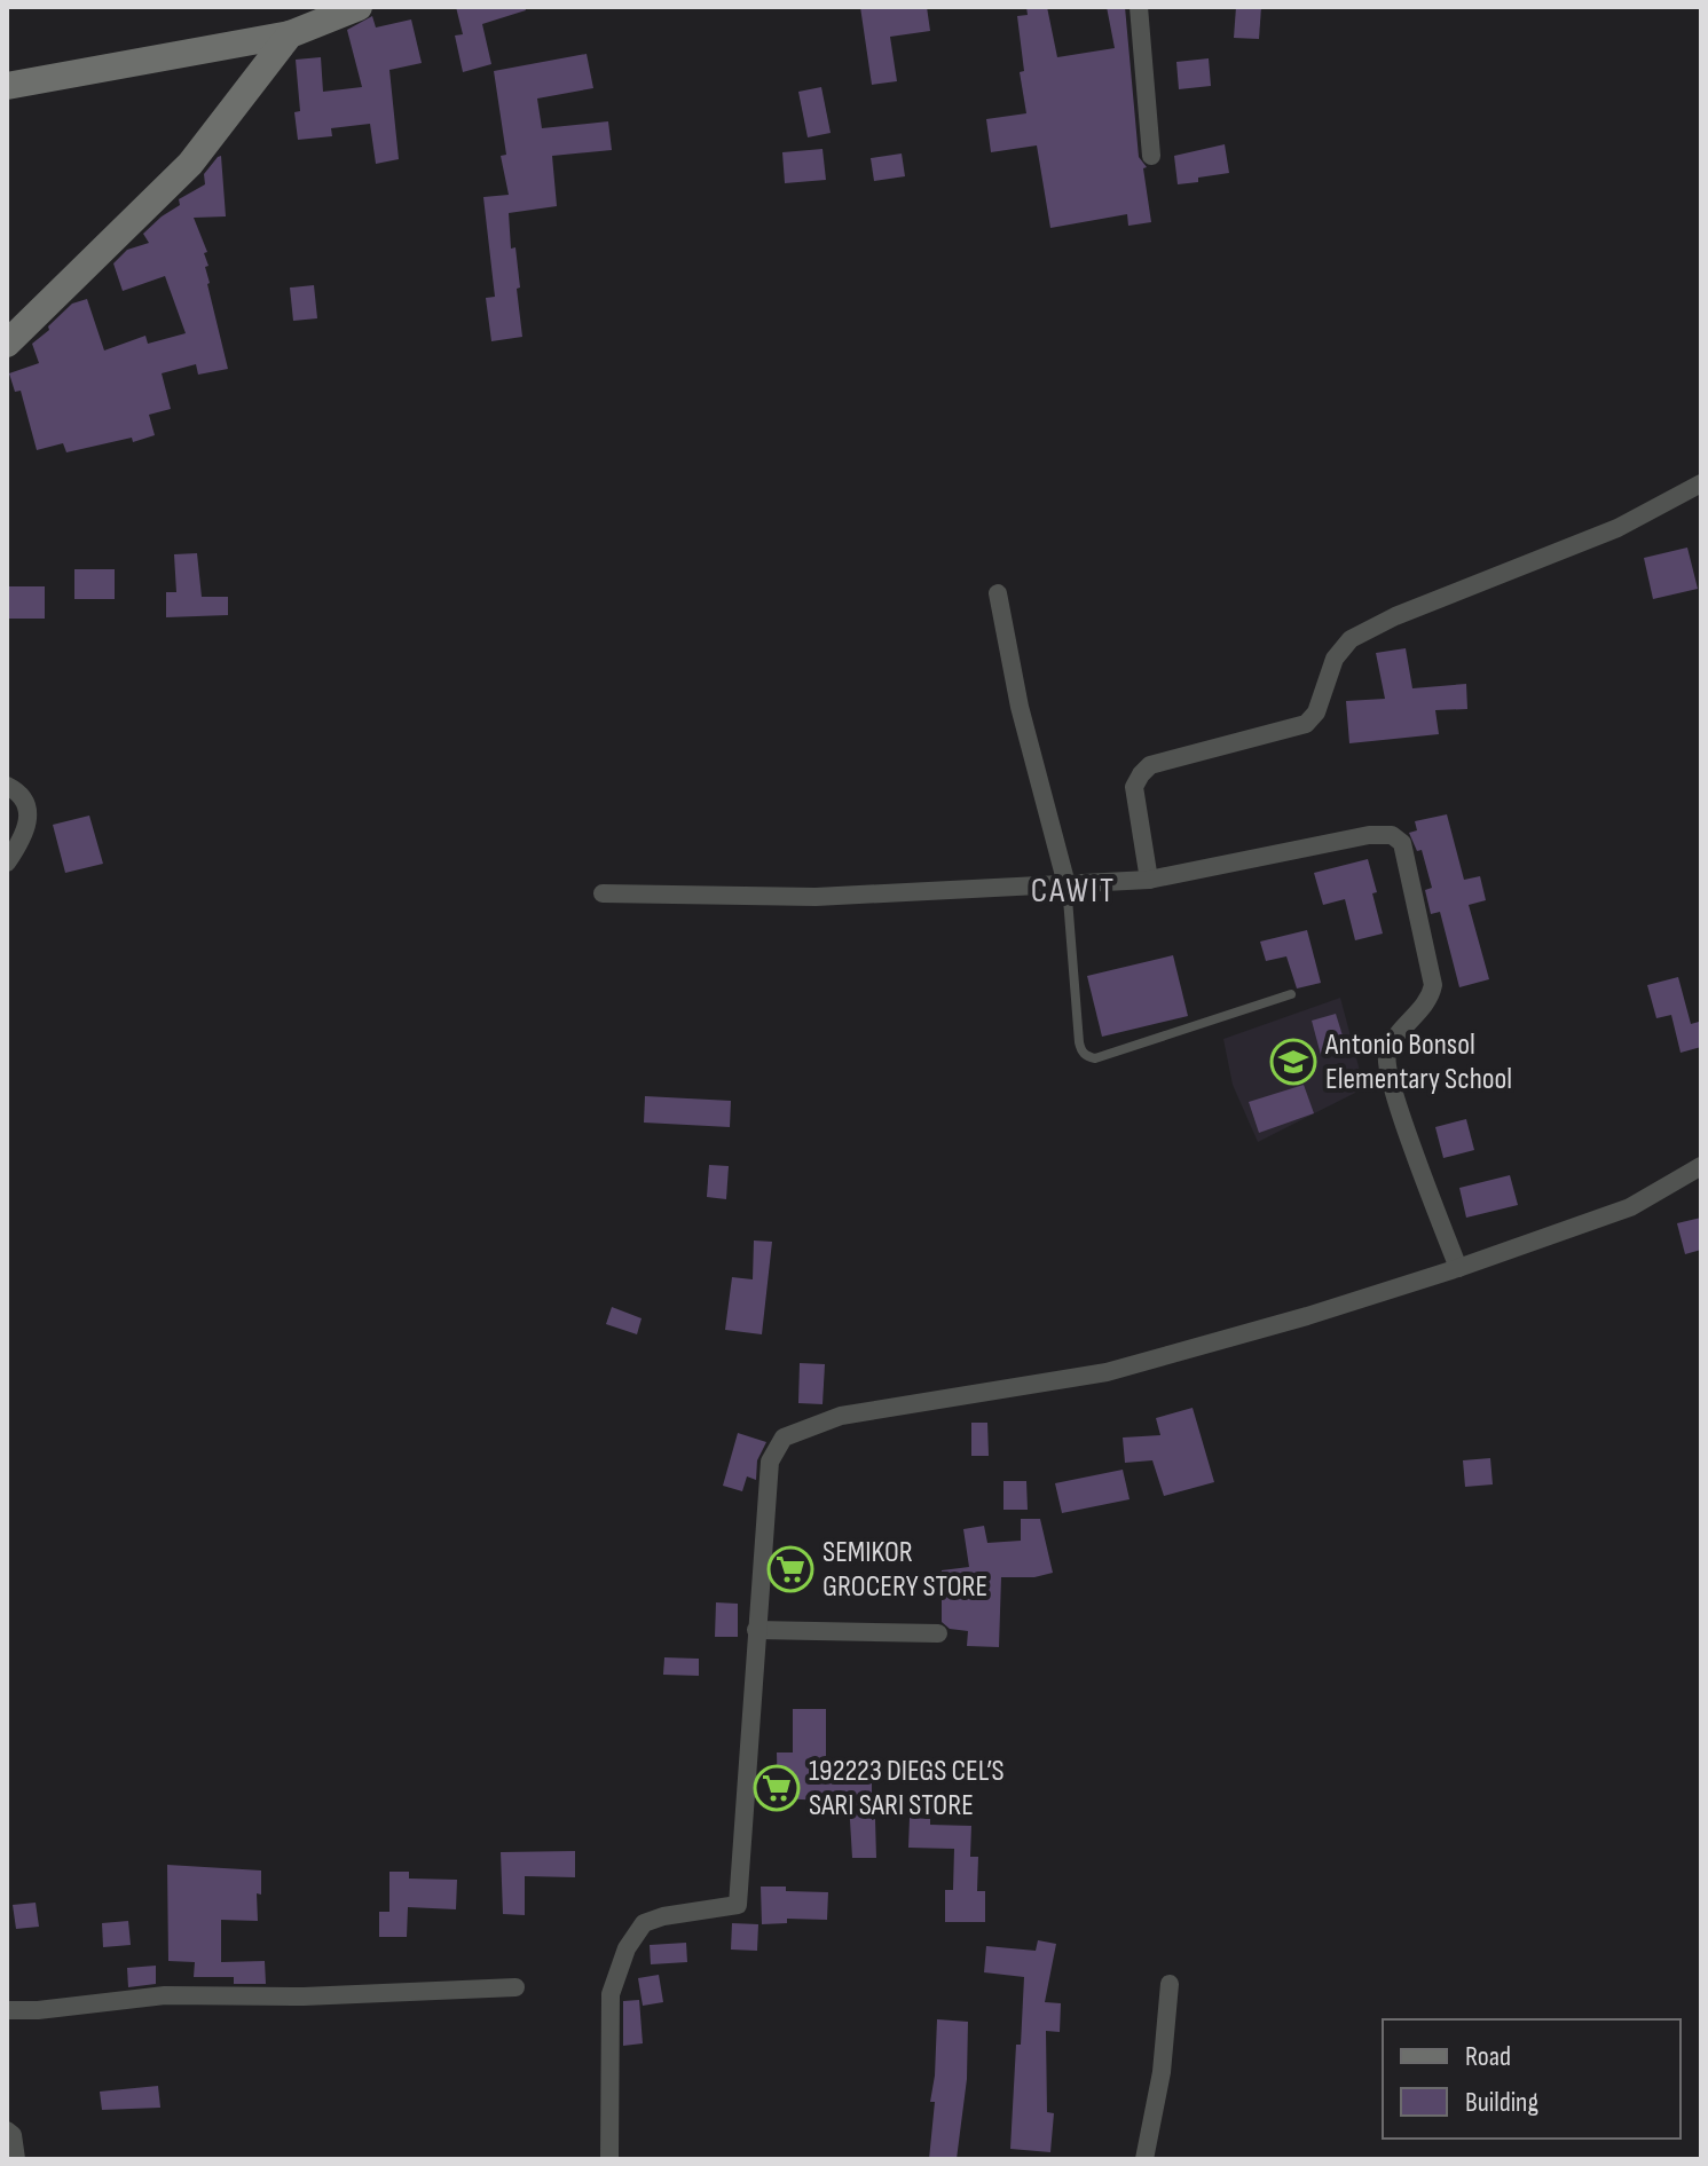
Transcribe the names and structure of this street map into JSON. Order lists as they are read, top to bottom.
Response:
{
  "districts": ["CAWIT"],
  "places": {
    "school or university": ["Antonio Bonsol Elementary School"],
    "supermarket": ["SEMIKOR GROCERY STORE", "192223 DIEGS CEL’S SARI SARI STORE"]
  },
  "legend": ["Road", "Building"]
}
